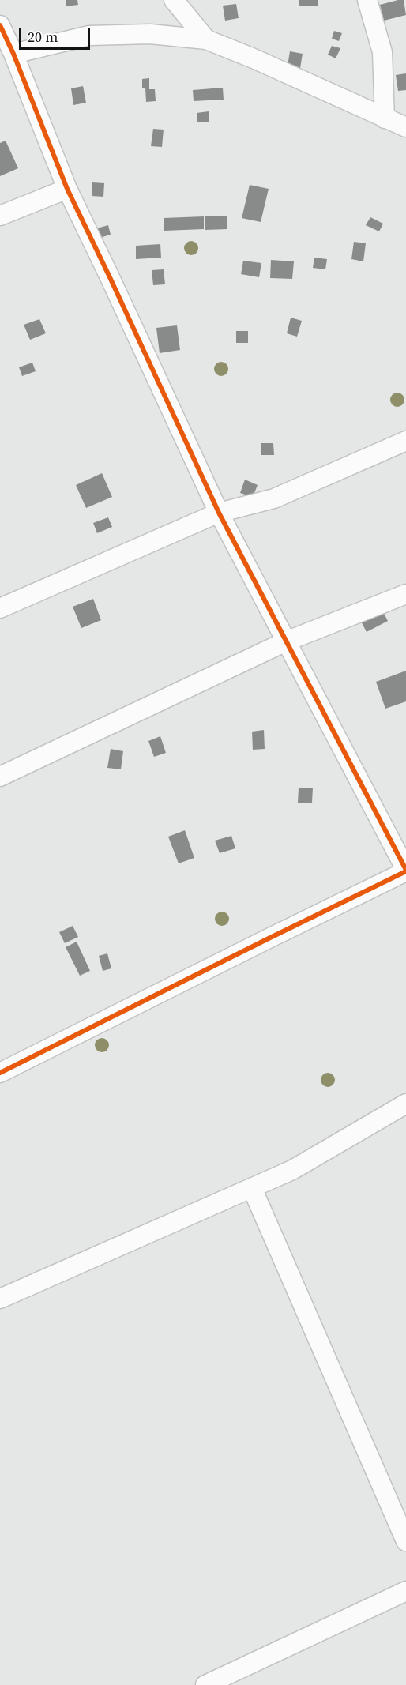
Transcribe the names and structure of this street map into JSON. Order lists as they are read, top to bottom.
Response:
{
  "scale_bar": "20 m"
}
